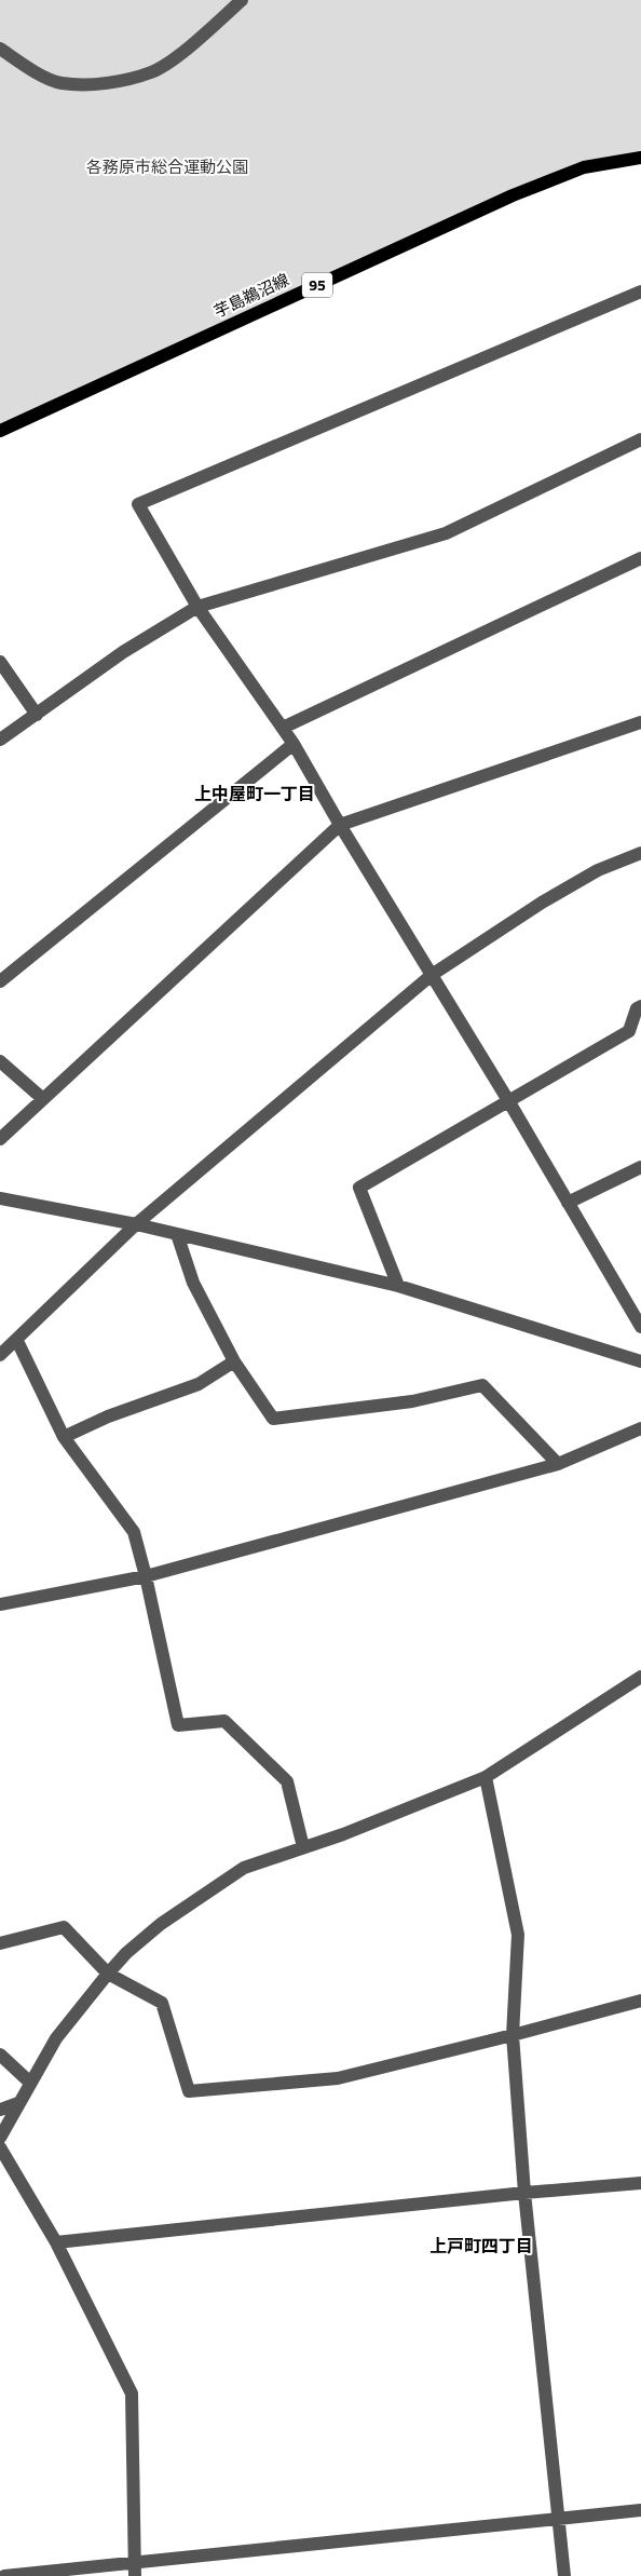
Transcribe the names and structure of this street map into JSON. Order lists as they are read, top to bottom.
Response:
{
  "streets": {
    "main road": ["95", "芋島鵜沼線"]
  },
  "districts": ["上中屋町一丁目", "上戸町四丁目"],
  "parks": ["各務原市総合運動公園"]
}
